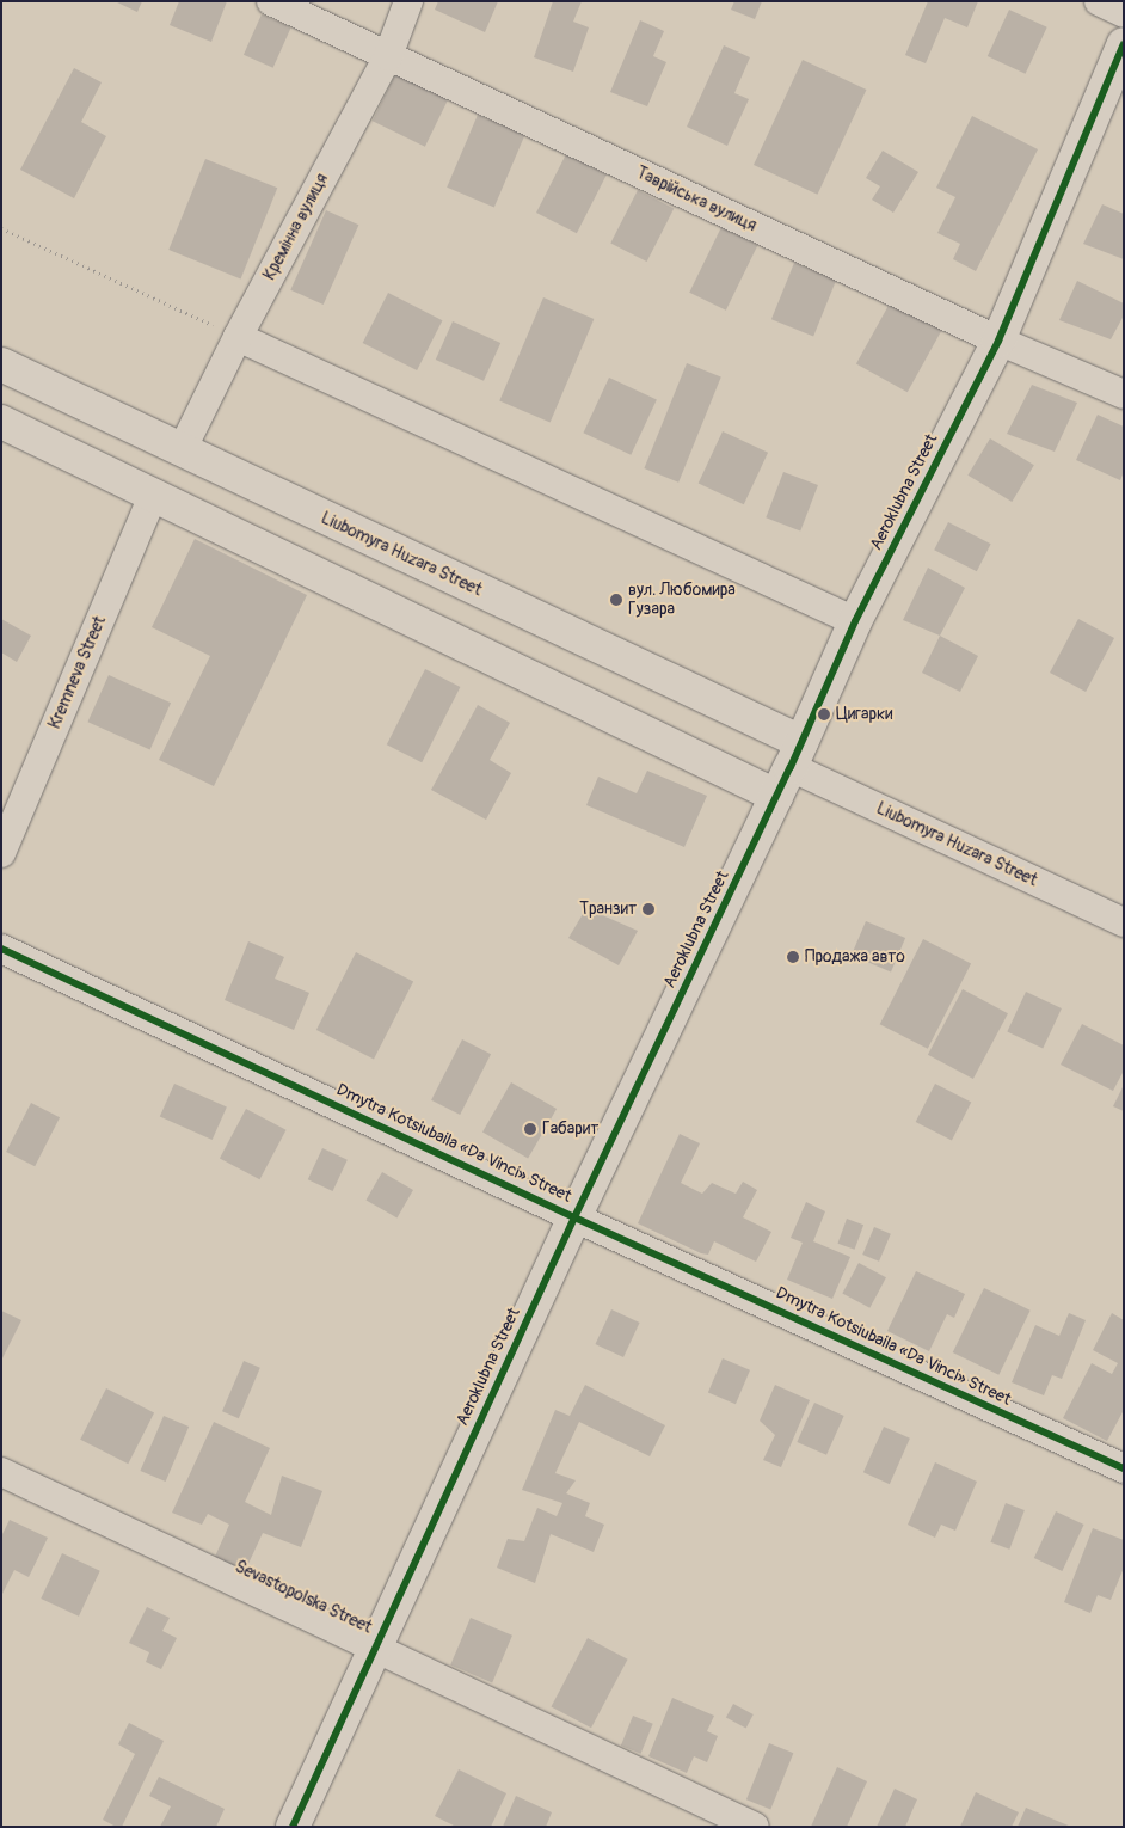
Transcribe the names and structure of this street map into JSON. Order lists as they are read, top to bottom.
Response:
{
  "streets": {
    "street": [
      "Таврійська вулиця",
      "Кремінна вулиця",
      "Aeroklubna Street",
      "Liubomyra Huzara Street",
      "Kremneva Street",
      "Dmytra Kotsiubaila «Da Vinci» Street",
      "Sevastopolska Street"
    ]
  },
  "crossings": [
    ["Таврійська вулиця", "Кремінна вулиця"],
    ["Таврійська вулиця", "Aeroklubna Street"],
    ["Кремінна вулиця", "Liubomyra Huzara Street"],
    ["Aeroklubna Street", "Liubomyra Huzara Street"],
    ["Aeroklubna Street", "Dmytra Kotsiubaila «Da Vinci» Street"],
    ["Aeroklubna Street", "Sevastopolska Street"]
  ],
  "places": [
    "вул. Любомира Гузара",
    "Цигарки",
    "Транзит",
    "Продажа авто",
    "Габарит"
  ]
}
